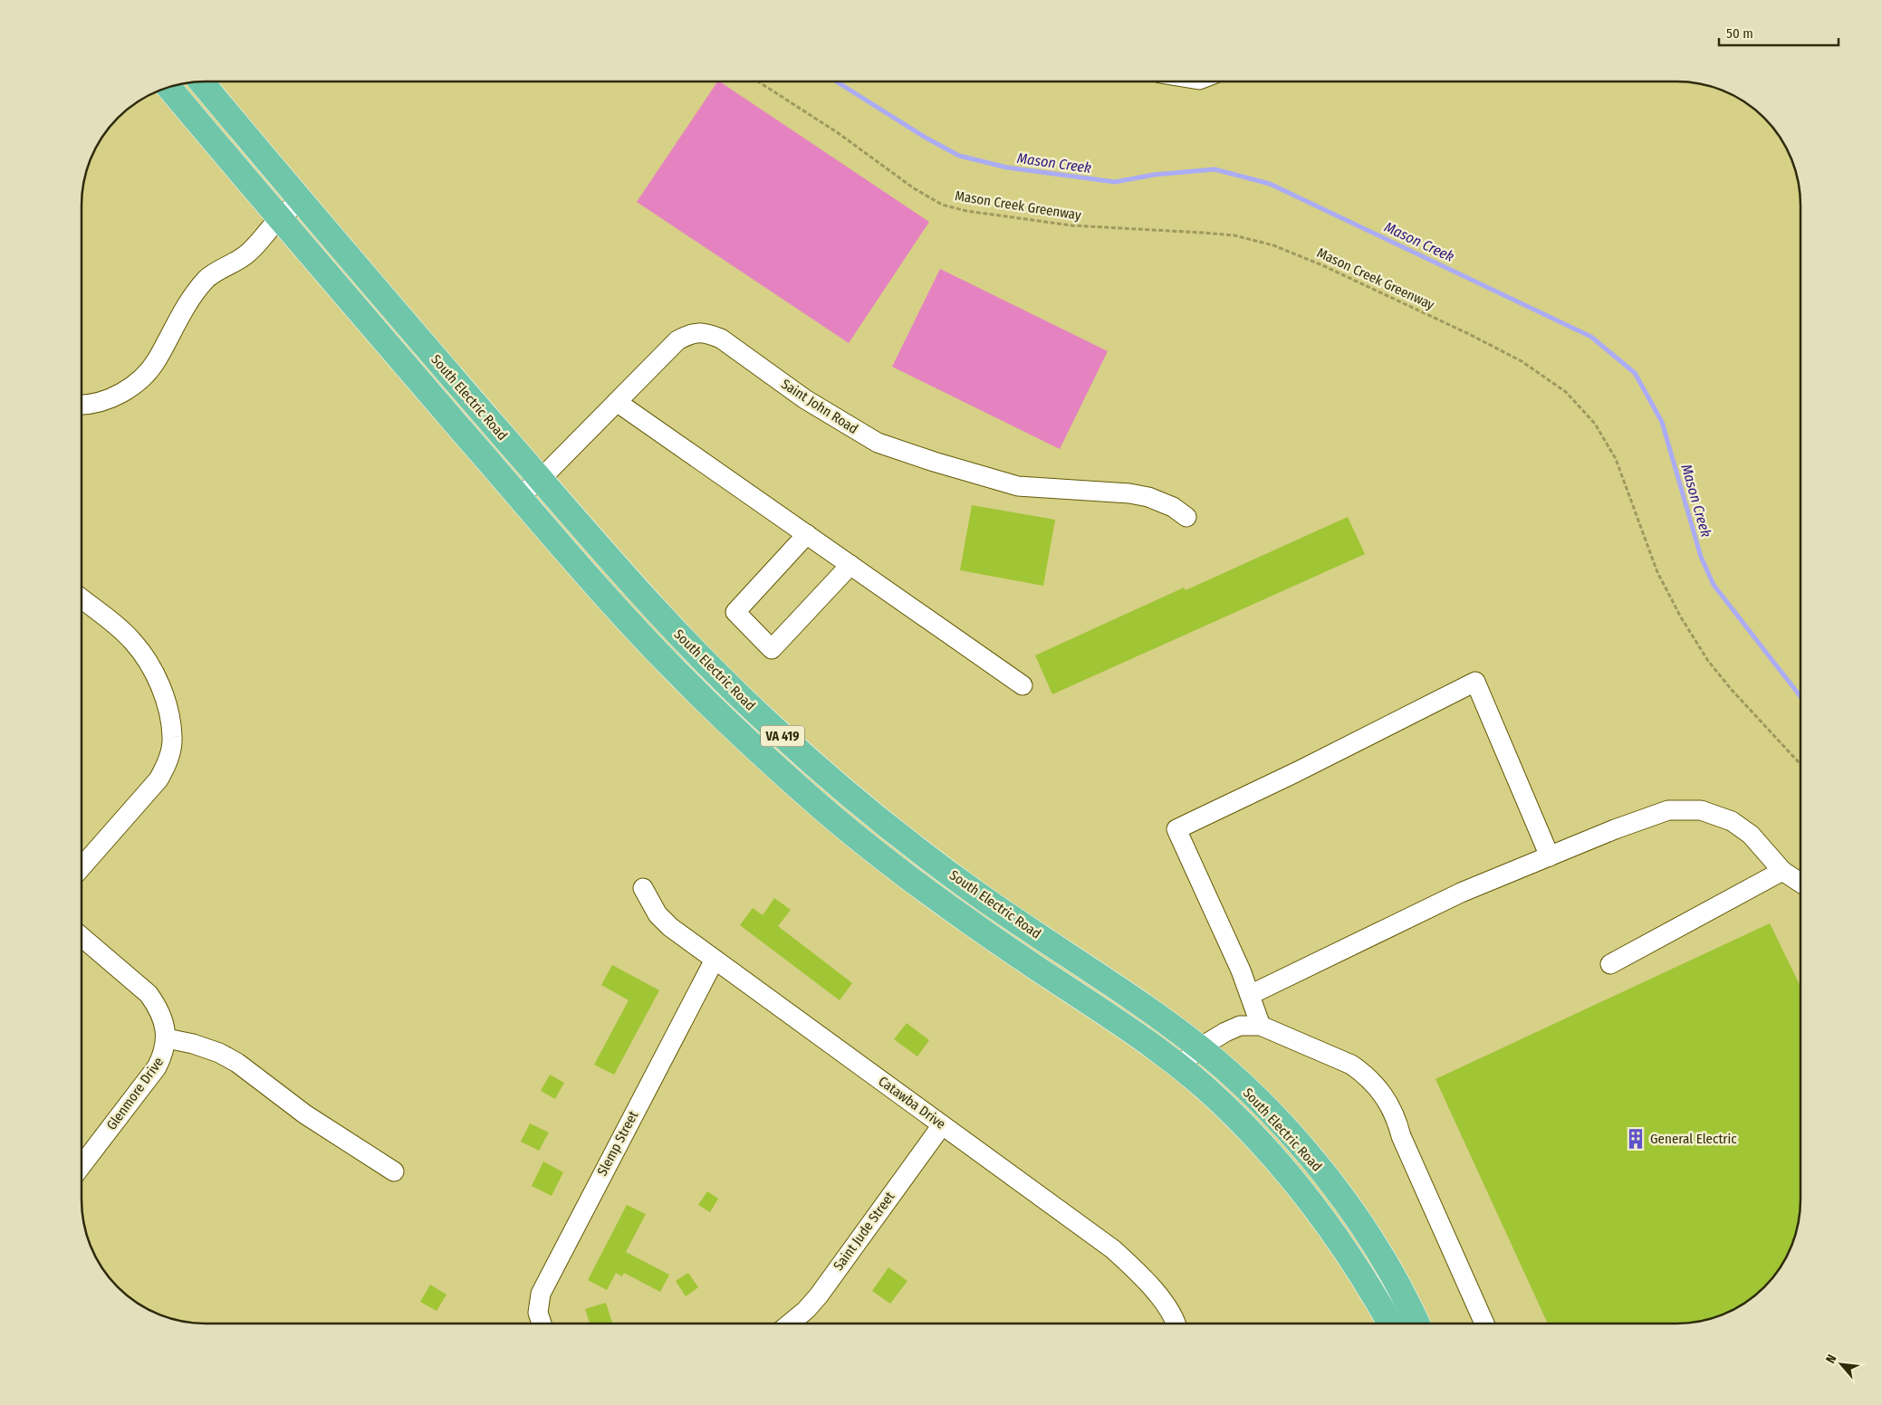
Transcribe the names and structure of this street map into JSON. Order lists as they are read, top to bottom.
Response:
{
  "streets": {
    "main road": ["South Electric Road", "VA 419"],
    "street": [
      "Saint John Road",
      "Glenmore Drive",
      "Catawba Drive",
      "Slemp Street",
      "Saint Jude Street"
    ],
    "path": ["Mason Creek Greenway"]
  },
  "crossings": [
    ["South Electric Road", "Saint John Road"],
    ["Catawba Drive", "Slemp Street"],
    ["Catawba Drive", "Saint Jude Street"]
  ],
  "water": ["Mason Creek"],
  "places": {
    "building": ["General Electric"]
  },
  "scale_bar": "50 m",
  "north": "top left"
}
